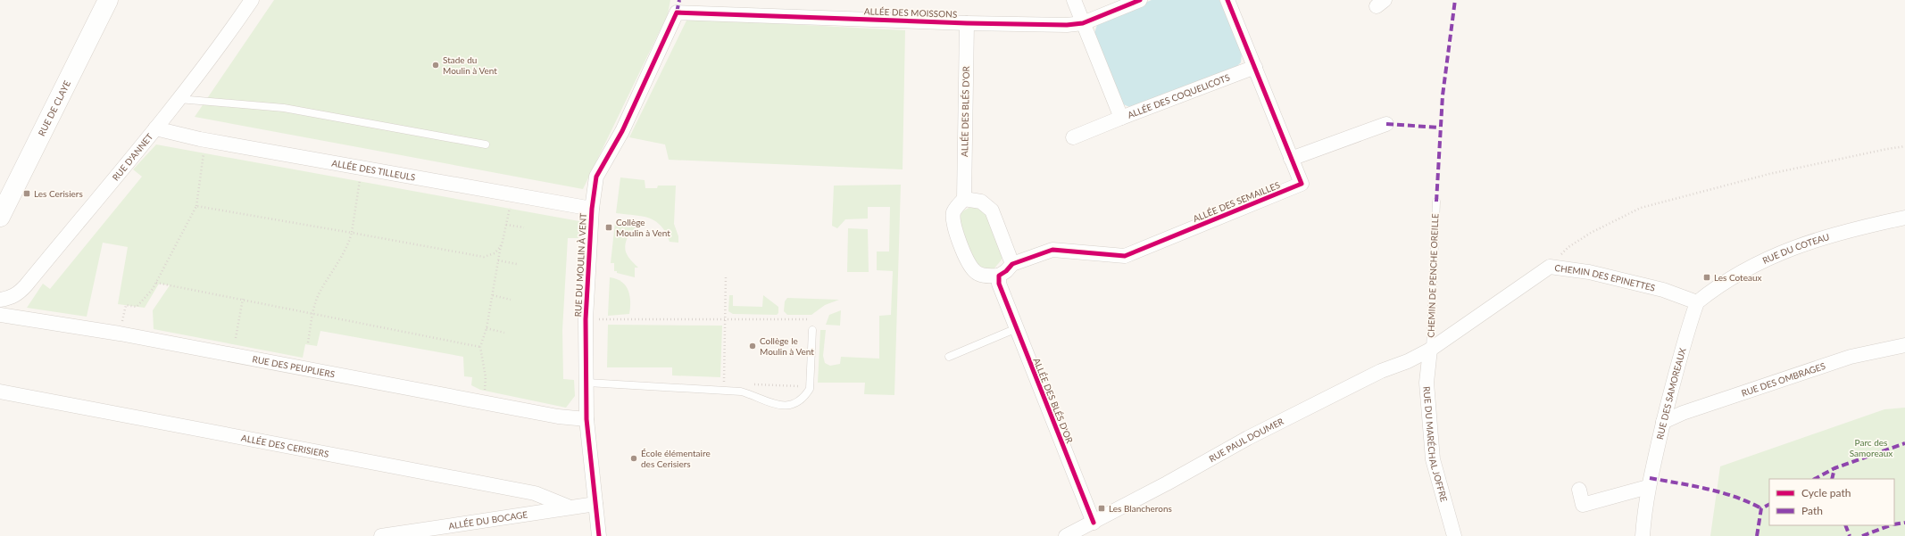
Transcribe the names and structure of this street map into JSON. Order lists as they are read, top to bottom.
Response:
{
  "streets": {
    "street": [
      "ALLÉE DES MOISSONS",
      "ALLÉE DES COQUELICOTS",
      "RUE DE CLAYE",
      "ALLÉE DES BLÉS D'OR",
      "RUE D'ANNET",
      "ALLÉE DES TILLEULS",
      "ALLÉE DES SEMAILLES",
      "RUE DU COTEAU",
      "RUE DU MOULIN À VENT",
      "CHEMIN DES EPINETTES",
      "RUE DES PEUPLIERS",
      "RUE DES OMBRAGES",
      "RUE DES SAMOREAUX",
      "RUE PAUL DOUMER",
      "RUE DU MARÉCHAL JOFFRE",
      "ALLÉE DES CERISIERS",
      "ALLÉE DU BOCAGE"
    ],
    "lane": ["CHEMIN DE PENCHE OREILLE"]
  },
  "crossings": [
    ["ALLÉE DES MOISSONS", "ALLÉE DES COQUELICOTS"],
    ["ALLÉE DES MOISSONS", "ALLÉE DES BLÉS D'OR"],
    ["ALLÉE DES MOISSONS", "RUE DU MOULIN À VENT"],
    ["ALLÉE DES COQUELICOTS", "ALLÉE DES SEMAILLES"],
    ["ALLÉE DES BLÉS D'OR", "ALLÉE DES SEMAILLES"],
    ["ALLÉE DES BLÉS D'OR", "RUE PAUL DOUMER"],
    ["RUE D'ANNET", "ALLÉE DES TILLEULS"],
    ["ALLÉE DES TILLEULS", "RUE DU MOULIN À VENT"],
    ["RUE DU COTEAU", "CHEMIN DES EPINETTES"],
    ["RUE DU COTEAU", "RUE DES SAMOREAUX"],
    ["RUE DU MOULIN À VENT", "RUE DES PEUPLIERS"],
    ["RUE DU MOULIN À VENT", "ALLÉE DU BOCAGE"],
    ["CHEMIN DE PENCHE OREILLE", "CHEMIN DES EPINETTES"],
    ["CHEMIN DE PENCHE OREILLE", "RUE PAUL DOUMER"],
    ["CHEMIN DE PENCHE OREILLE", "RUE DU MARÉCHAL JOFFRE"],
    ["CHEMIN DES EPINETTES", "RUE DES SAMOREAUX"],
    ["CHEMIN DES EPINETTES", "RUE PAUL DOUMER"],
    ["CHEMIN DES EPINETTES", "RUE DU MARÉCHAL JOFFRE"],
    ["RUE DES OMBRAGES", "RUE DES SAMOREAUX"],
    ["RUE PAUL DOUMER", "RUE DU MARÉCHAL JOFFRE"],
    ["ALLÉE DES CERISIERS", "ALLÉE DU BOCAGE"]
  ],
  "parks": ["Parc des Samoreaux"],
  "places": {
    "other": ["Stade du Moulin à Vent", "Collège le Moulin à Vent", "École élémentaire des Cerisiers"],
    "transit": [
      "Les Cerisiers",
      "Collège Moulin à Vent",
      "Les Coteaux",
      "Les Blancherons"
    ]
  },
  "legend": ["Cycle path", "Path"]
}
